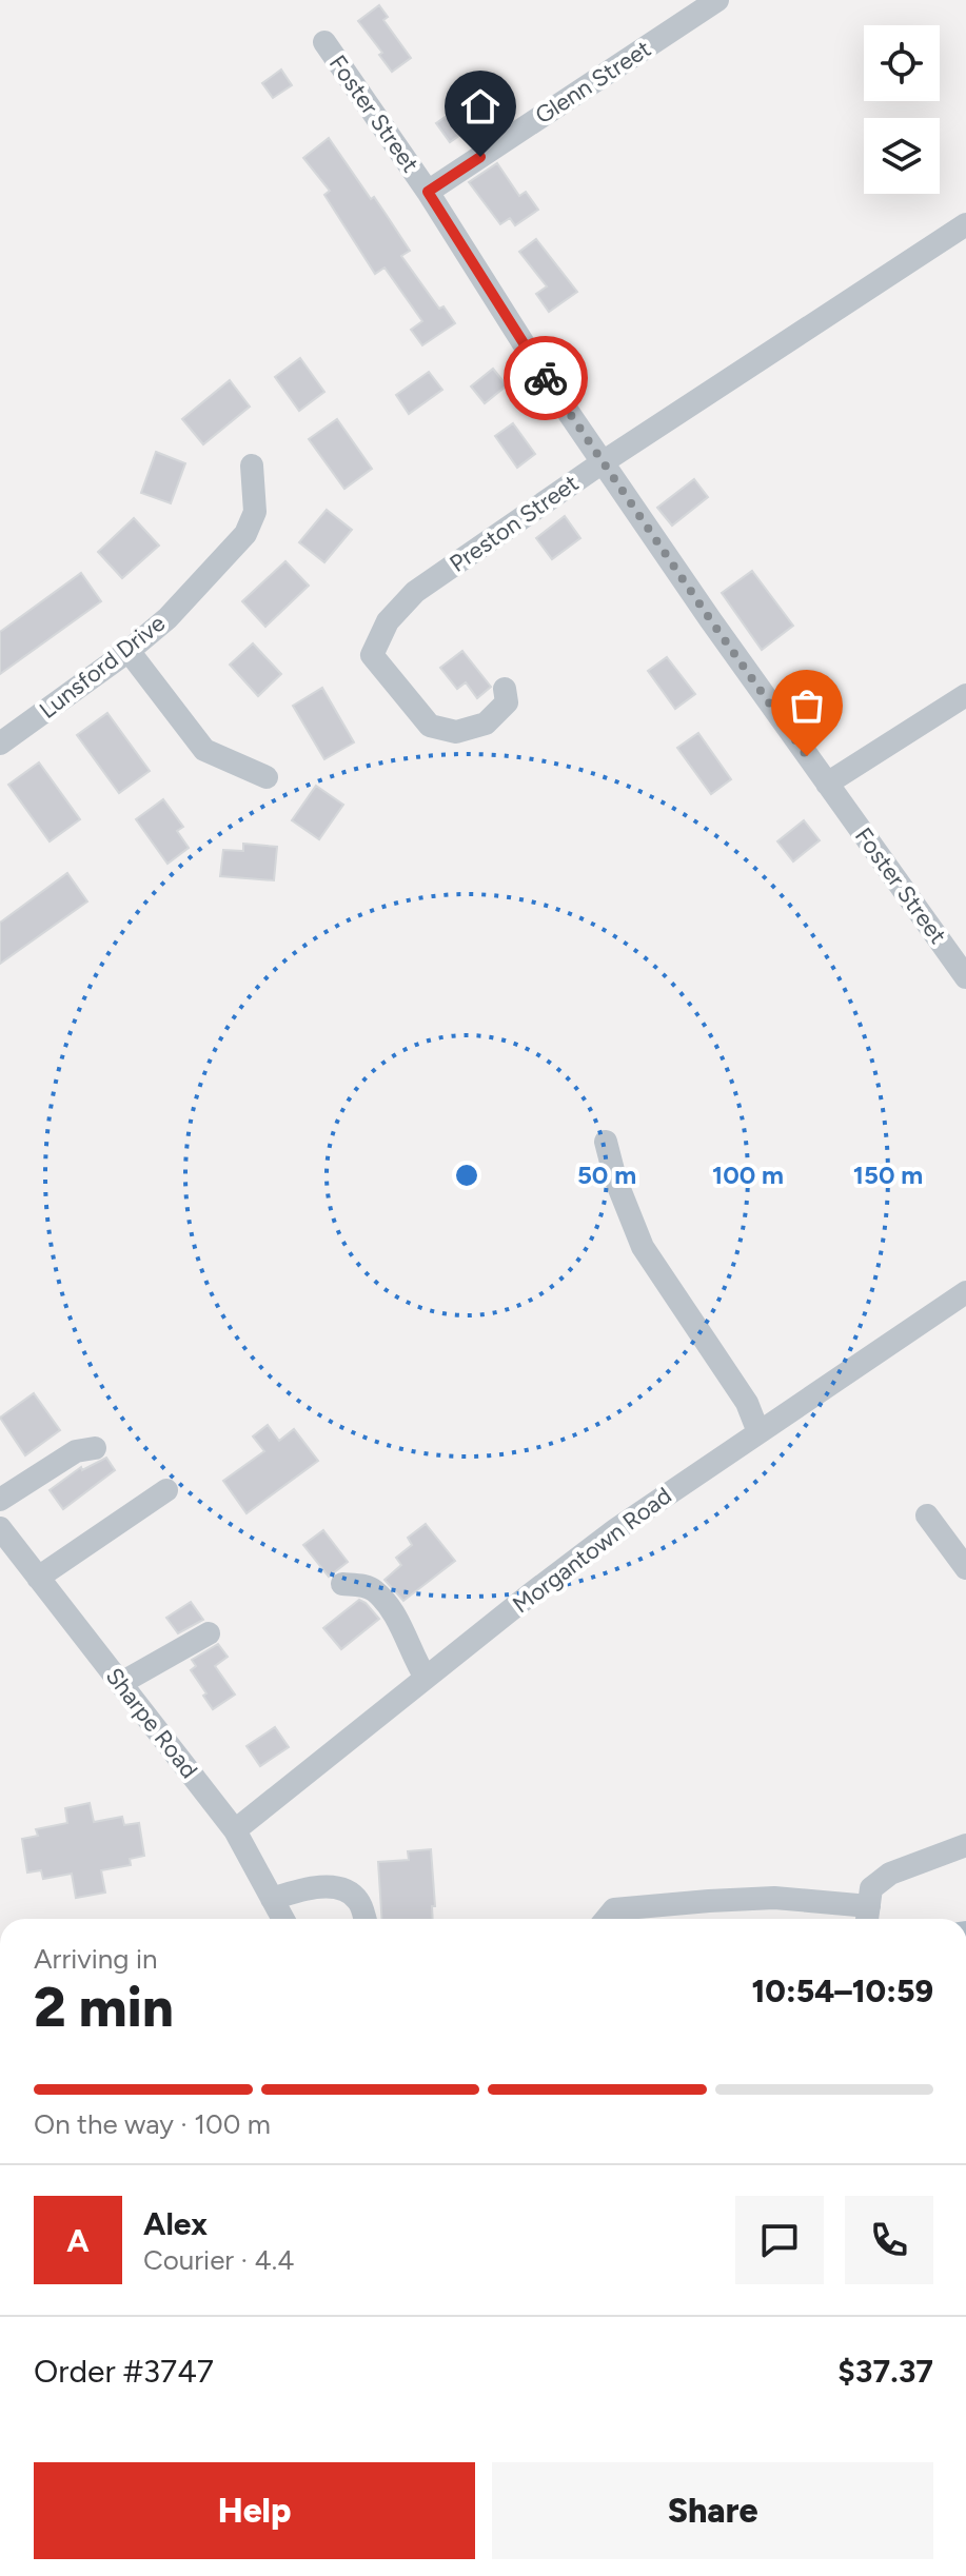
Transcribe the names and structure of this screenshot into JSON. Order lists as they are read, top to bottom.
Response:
{
  "streets": {
    "street": [
      "Glenn Street",
      "Foster Street",
      "Preston Street",
      "Lunsford Drive",
      "Morgantown Road",
      "Sharpe Road"
    ]
  },
  "crossings": [
    ["Glenn Street", "Foster Street"],
    ["Foster Street", "Preston Street"],
    ["Morgantown Road", "Sharpe Road"]
  ],
  "page": {
    "heading": ["2 min", "Arriving in", "10:54–10:59"],
    "panel": [
      "Alex",
      "Courier · 4.4",
      "Order #3747",
      "$37.37"
    ],
    "bar": "On the way · 100 m",
    "round": "A",
    "buttons": ["Help", "Share"]
  },
  "rings": ["50 m", "100 m", "150 m"]
}
